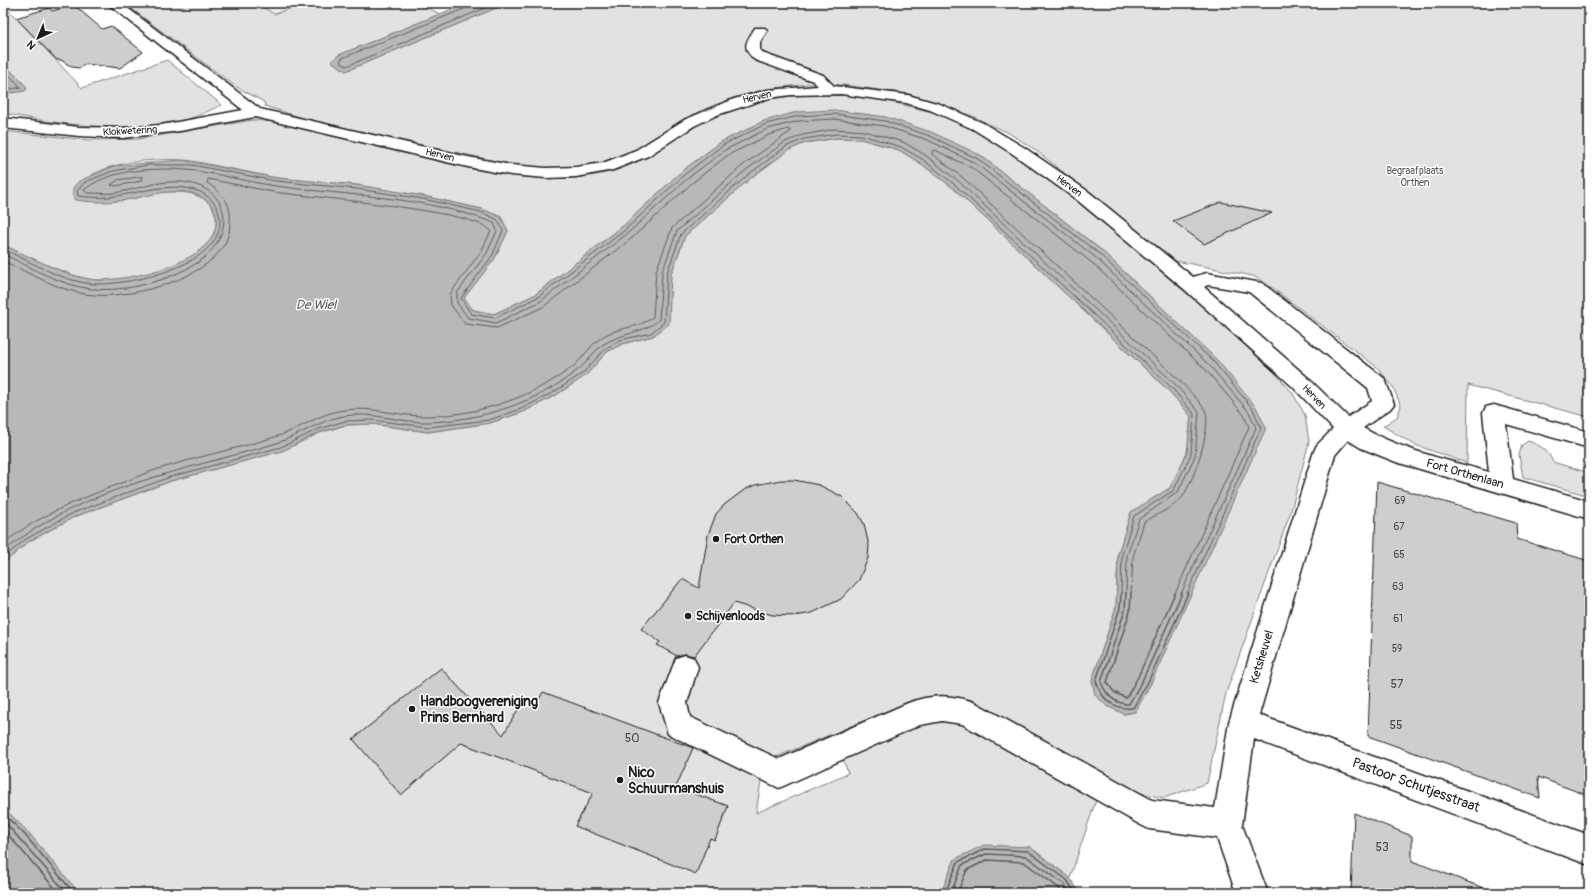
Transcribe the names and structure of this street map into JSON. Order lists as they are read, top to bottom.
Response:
{
  "streets": {
    "street": [
      "Herven",
      "Klokwetering",
      "Fort Orthenlaan",
      "Ketsheuvel",
      "Pastoor Schutjesstraat"
    ]
  },
  "crossings": [
    ["Herven", "Klokwetering"],
    ["Herven", "Fort Orthenlaan"],
    ["Herven", "Ketsheuvel"],
    ["Fort Orthenlaan", "Ketsheuvel"],
    ["Ketsheuvel", "Pastoor Schutjesstraat"]
  ],
  "water": ["De Wiel"],
  "parks": ["Begraafplaats Orthen"],
  "places": [
    "Fort Orthen",
    "Schijvenloods",
    "Handboogvereniging Prins Bernhard",
    "Nico Schuurmanshuis"
  ],
  "house_numbers": [
    "69",
    "67",
    "65",
    "63",
    "61",
    "59",
    "57",
    "55",
    "50",
    "53"
  ],
  "north": "bottom left"
}
